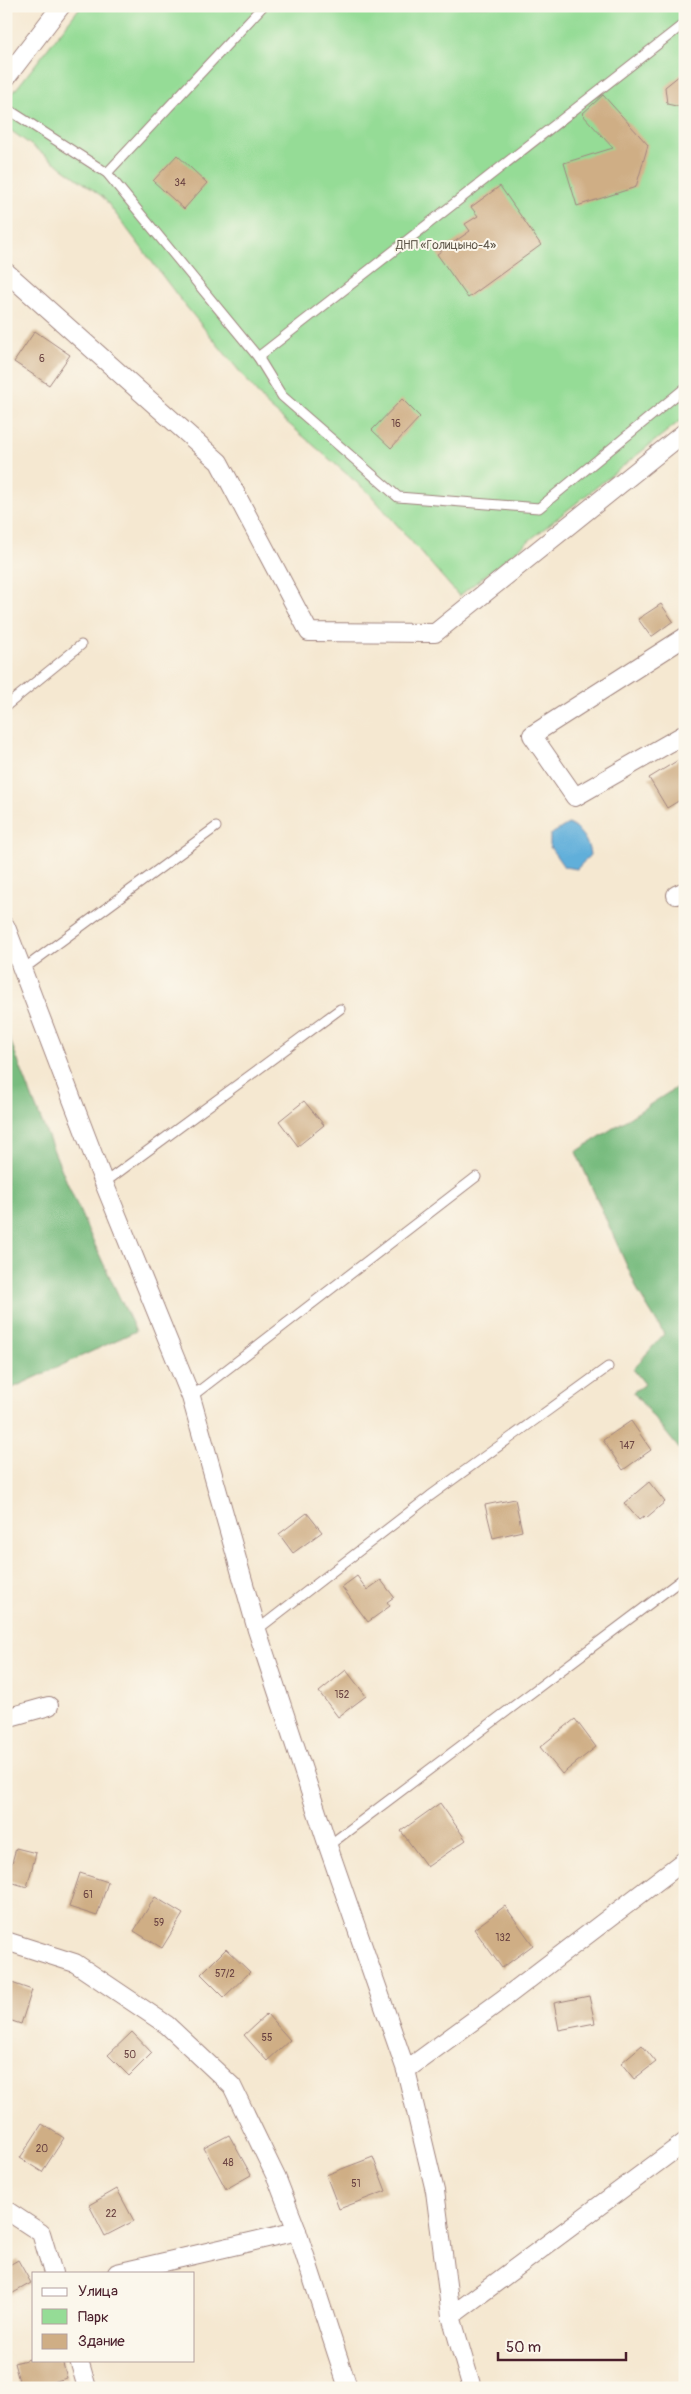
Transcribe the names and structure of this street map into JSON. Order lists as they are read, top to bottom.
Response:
{
  "parks": ["ДНП «Голицыно-4»"],
  "house_numbers": [
    "34",
    "6",
    "16",
    "147",
    "152",
    "61",
    "59",
    "132",
    "57/2",
    "55",
    "50",
    "20",
    "48",
    "51",
    "22"
  ],
  "legend": ["Улица", "Парк", "Здание"],
  "scale_bar": "50 m"
}
